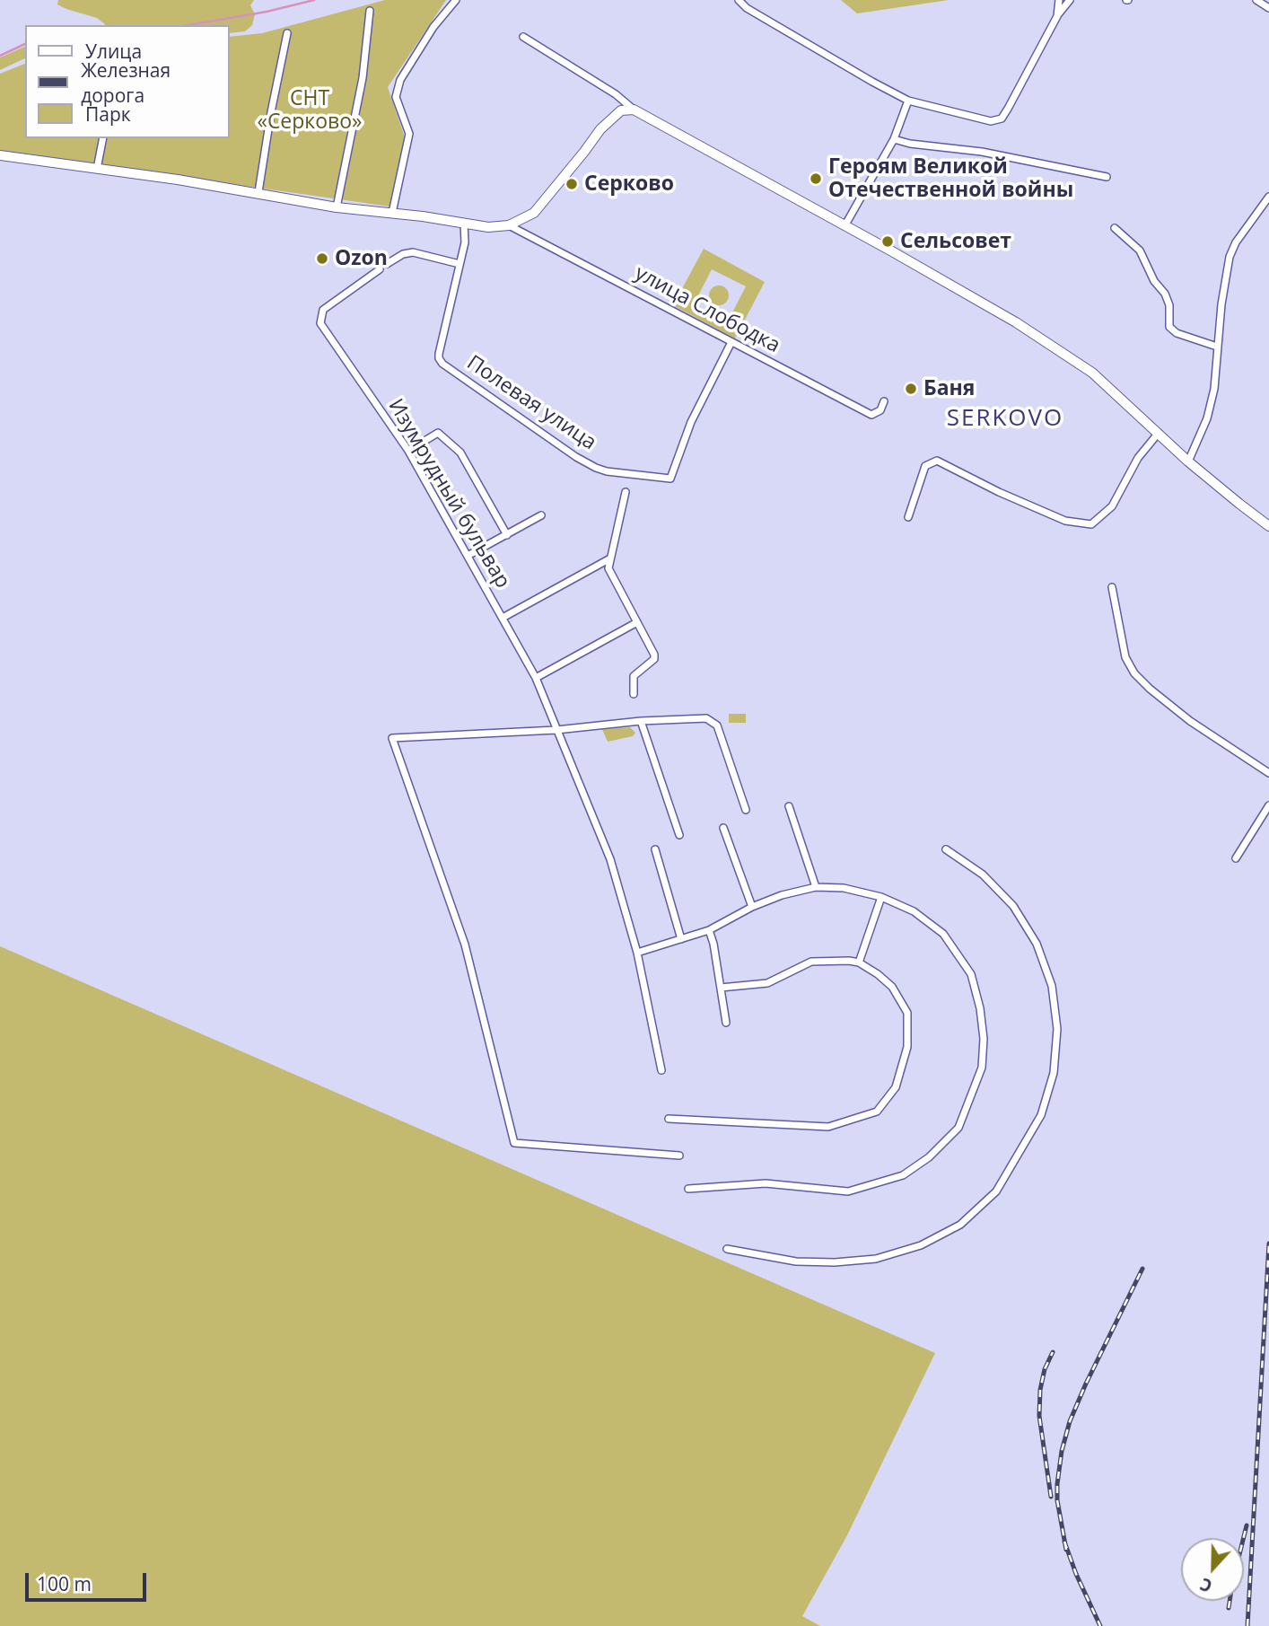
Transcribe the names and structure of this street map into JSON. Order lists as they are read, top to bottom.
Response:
{
  "streets": {
    "street": ["улица Слободка", "Полевая улица", "Изумрудный бульвар"]
  },
  "crossings": [
    ["улица Слободка", "Полевая улица"]
  ],
  "districts": ["SERKOVO"],
  "parks": ["СНТ «Серково»"],
  "places": [
    "Героям Великой Отечественной войны",
    "Серково",
    "Сельсовет",
    "Ozon",
    "Баня"
  ],
  "legend": ["Улица", "Железная дорога", "Парк"],
  "scale_bar": "100 m",
  "north": "bottom"
}
